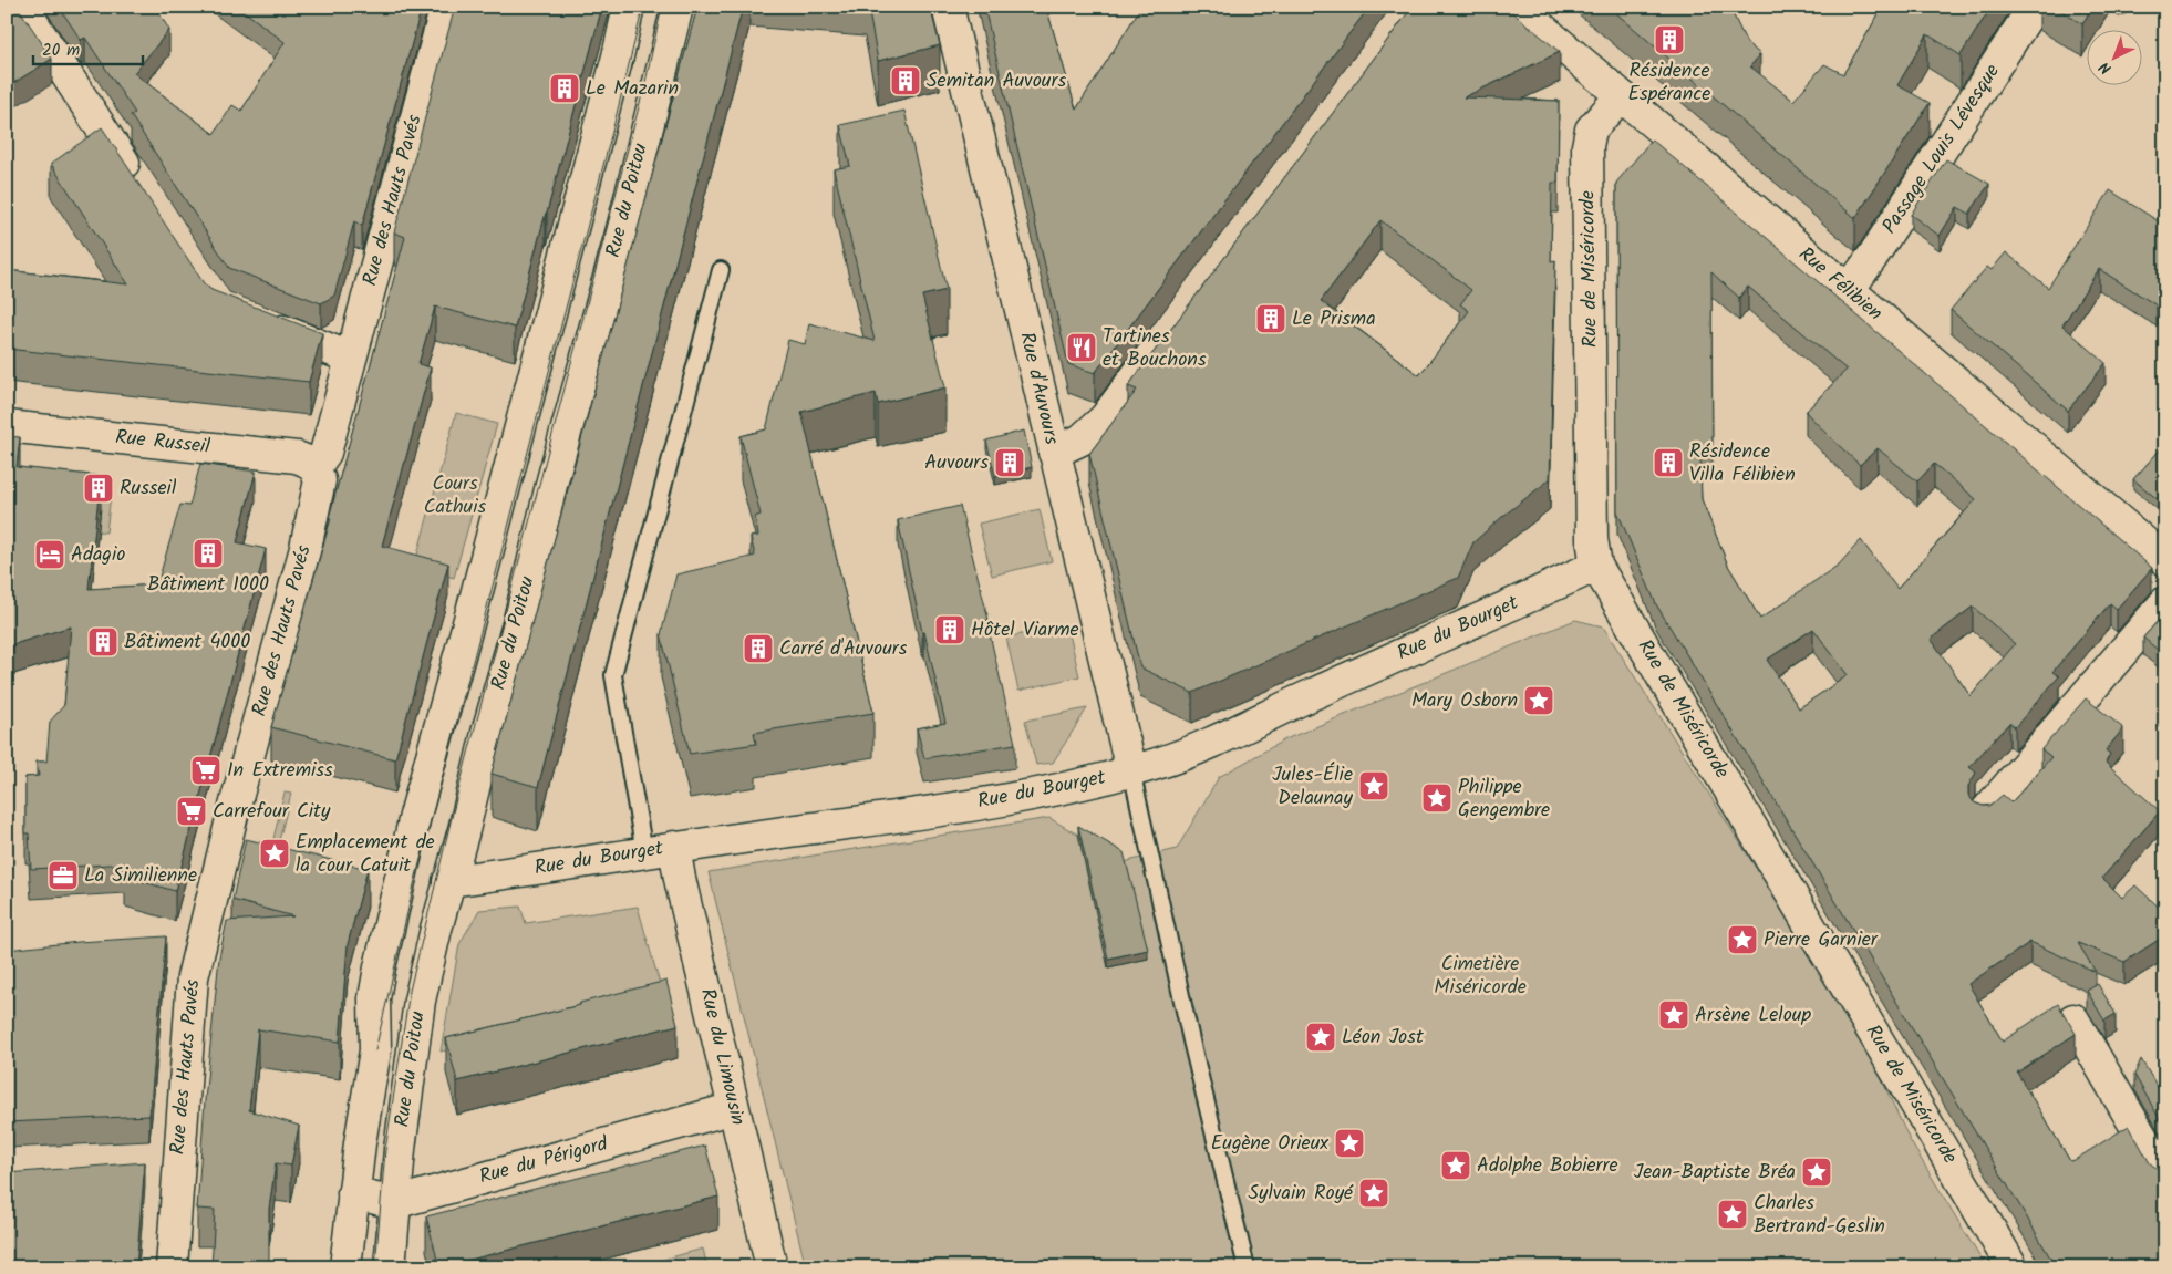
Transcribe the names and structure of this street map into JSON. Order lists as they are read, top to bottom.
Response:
{
  "streets": {
    "street": [
      "Passage Louis Lévesque",
      "Rue des Hauts Pavés",
      "Rue du Poitou",
      "Rue de Miséricorde",
      "Rue Félibien",
      "Rue d'Auvours",
      "Rue Russeil",
      "Rue du Bourget",
      "Rue du Limousin",
      "Rue du Périgord"
    ]
  },
  "crossings": [
    ["Passage Louis Lévesque", "Rue Félibien"],
    ["Rue des Hauts Pavés", "Rue Russeil"],
    ["Rue du Poitou", "Rue du Bourget"],
    ["Rue du Poitou", "Rue du Périgord"],
    ["Rue de Miséricorde", "Rue Félibien"],
    ["Rue de Miséricorde", "Rue du Bourget"],
    ["Rue d'Auvours", "Rue du Bourget"],
    ["Rue du Bourget", "Rue du Limousin"],
    ["Rue du Limousin", "Rue du Périgord"]
  ],
  "parks": ["Cours Cathuis", "Cimetière Miséricorde"],
  "places": {
    "building": [
      "Résidence Espérance",
      "Semitan Auvours",
      "Le Mazarin",
      "Le Prisma",
      "Auvours",
      "Résidence Villa Félibien",
      "Russeil",
      "Bâtiment 1000",
      "Hôtel Viarme",
      "Bâtiment 4000",
      "Carré d'Auvours"
    ],
    "restaurant": ["Tartines et Bouchons"],
    "hotel": ["Adagio"],
    "place": [
      "Mary Osborn",
      "Jules-Élie Delaunay",
      "Philippe Gengembre",
      "Emplacement de la cour Catuit",
      "Pierre Garnier",
      "Arsène Leloup",
      "Léon Jost",
      "Eugène Orieux",
      "Adolphe Bobierre",
      "Jean-Baptiste Bréa",
      "Sylvain Royé",
      "Charles Bertrand-Geslin"
    ],
    "supermarket": ["In Extremiss", "Carrefour City"],
    "office": ["La Similienne"]
  },
  "scale_bar": "20 m",
  "north": "bottom left"
}
